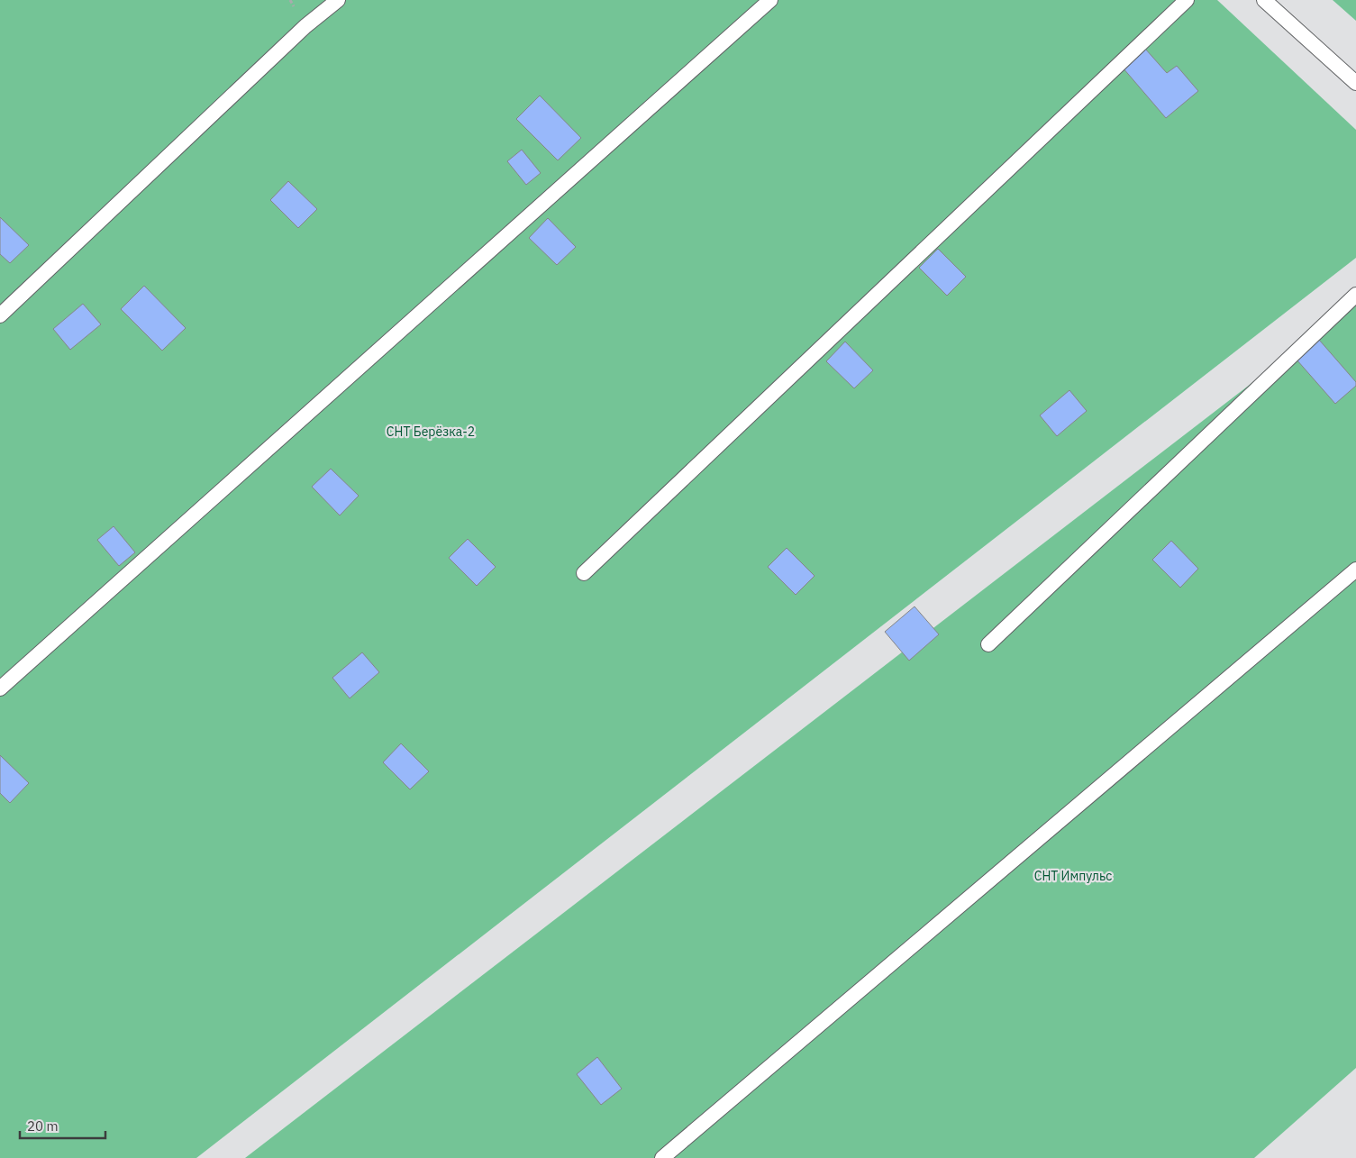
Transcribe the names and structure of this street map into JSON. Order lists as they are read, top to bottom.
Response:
{
  "parks": ["СНТ Берёзка-2", "СНТ Импульс"],
  "scale_bar": "20 m"
}
